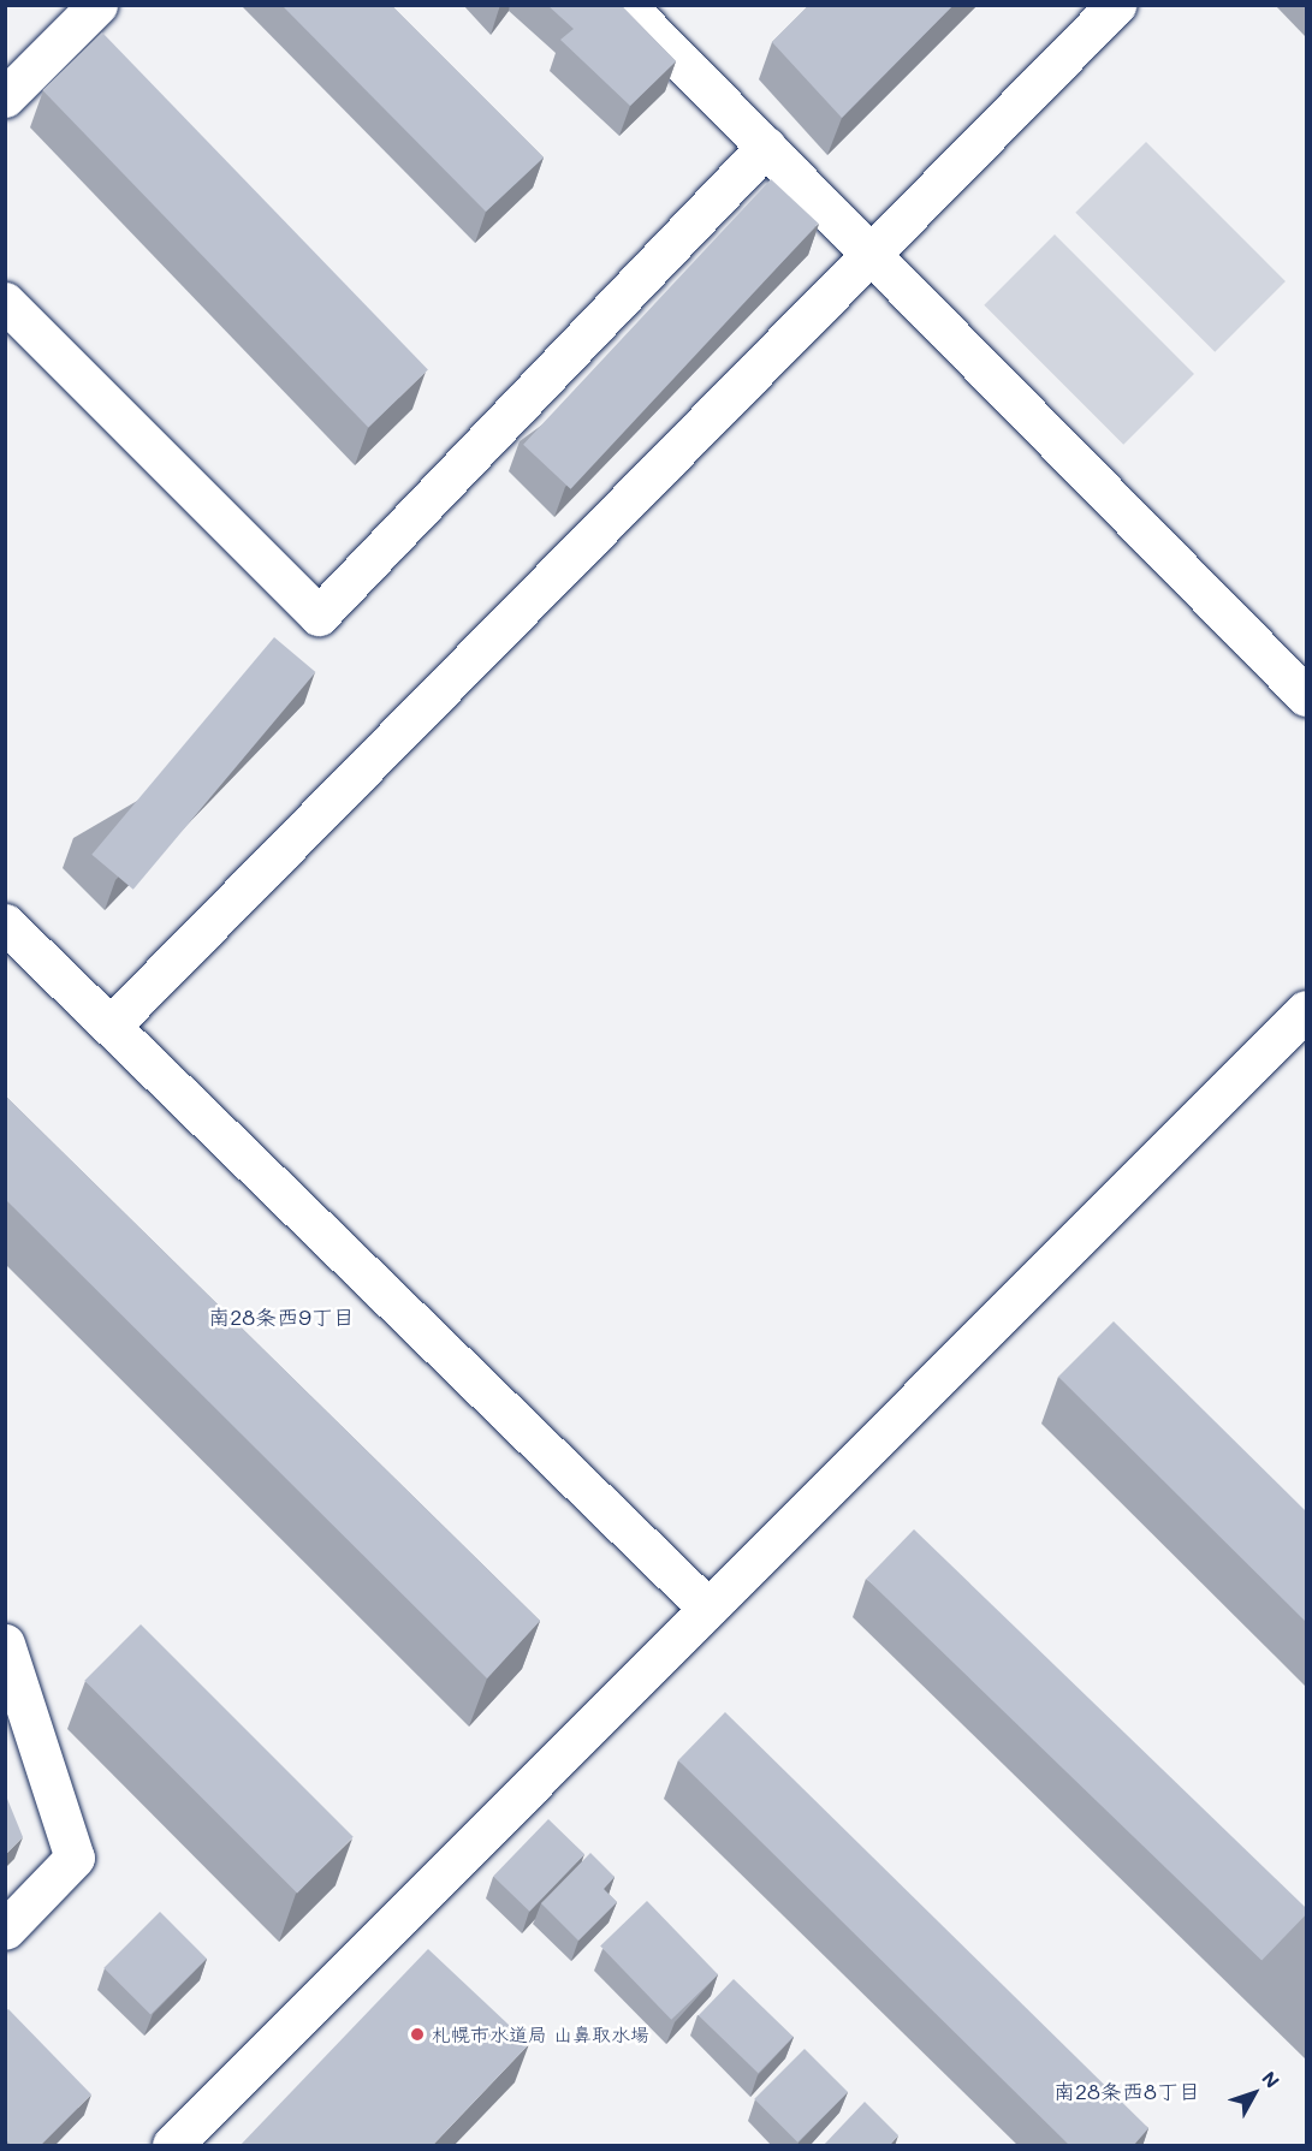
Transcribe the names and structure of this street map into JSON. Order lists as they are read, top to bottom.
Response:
{
  "districts": ["南28条西9丁目", "南28条西8丁目"],
  "places": ["札幌市水道局 山鼻取水場"],
  "north": "top right"
}
